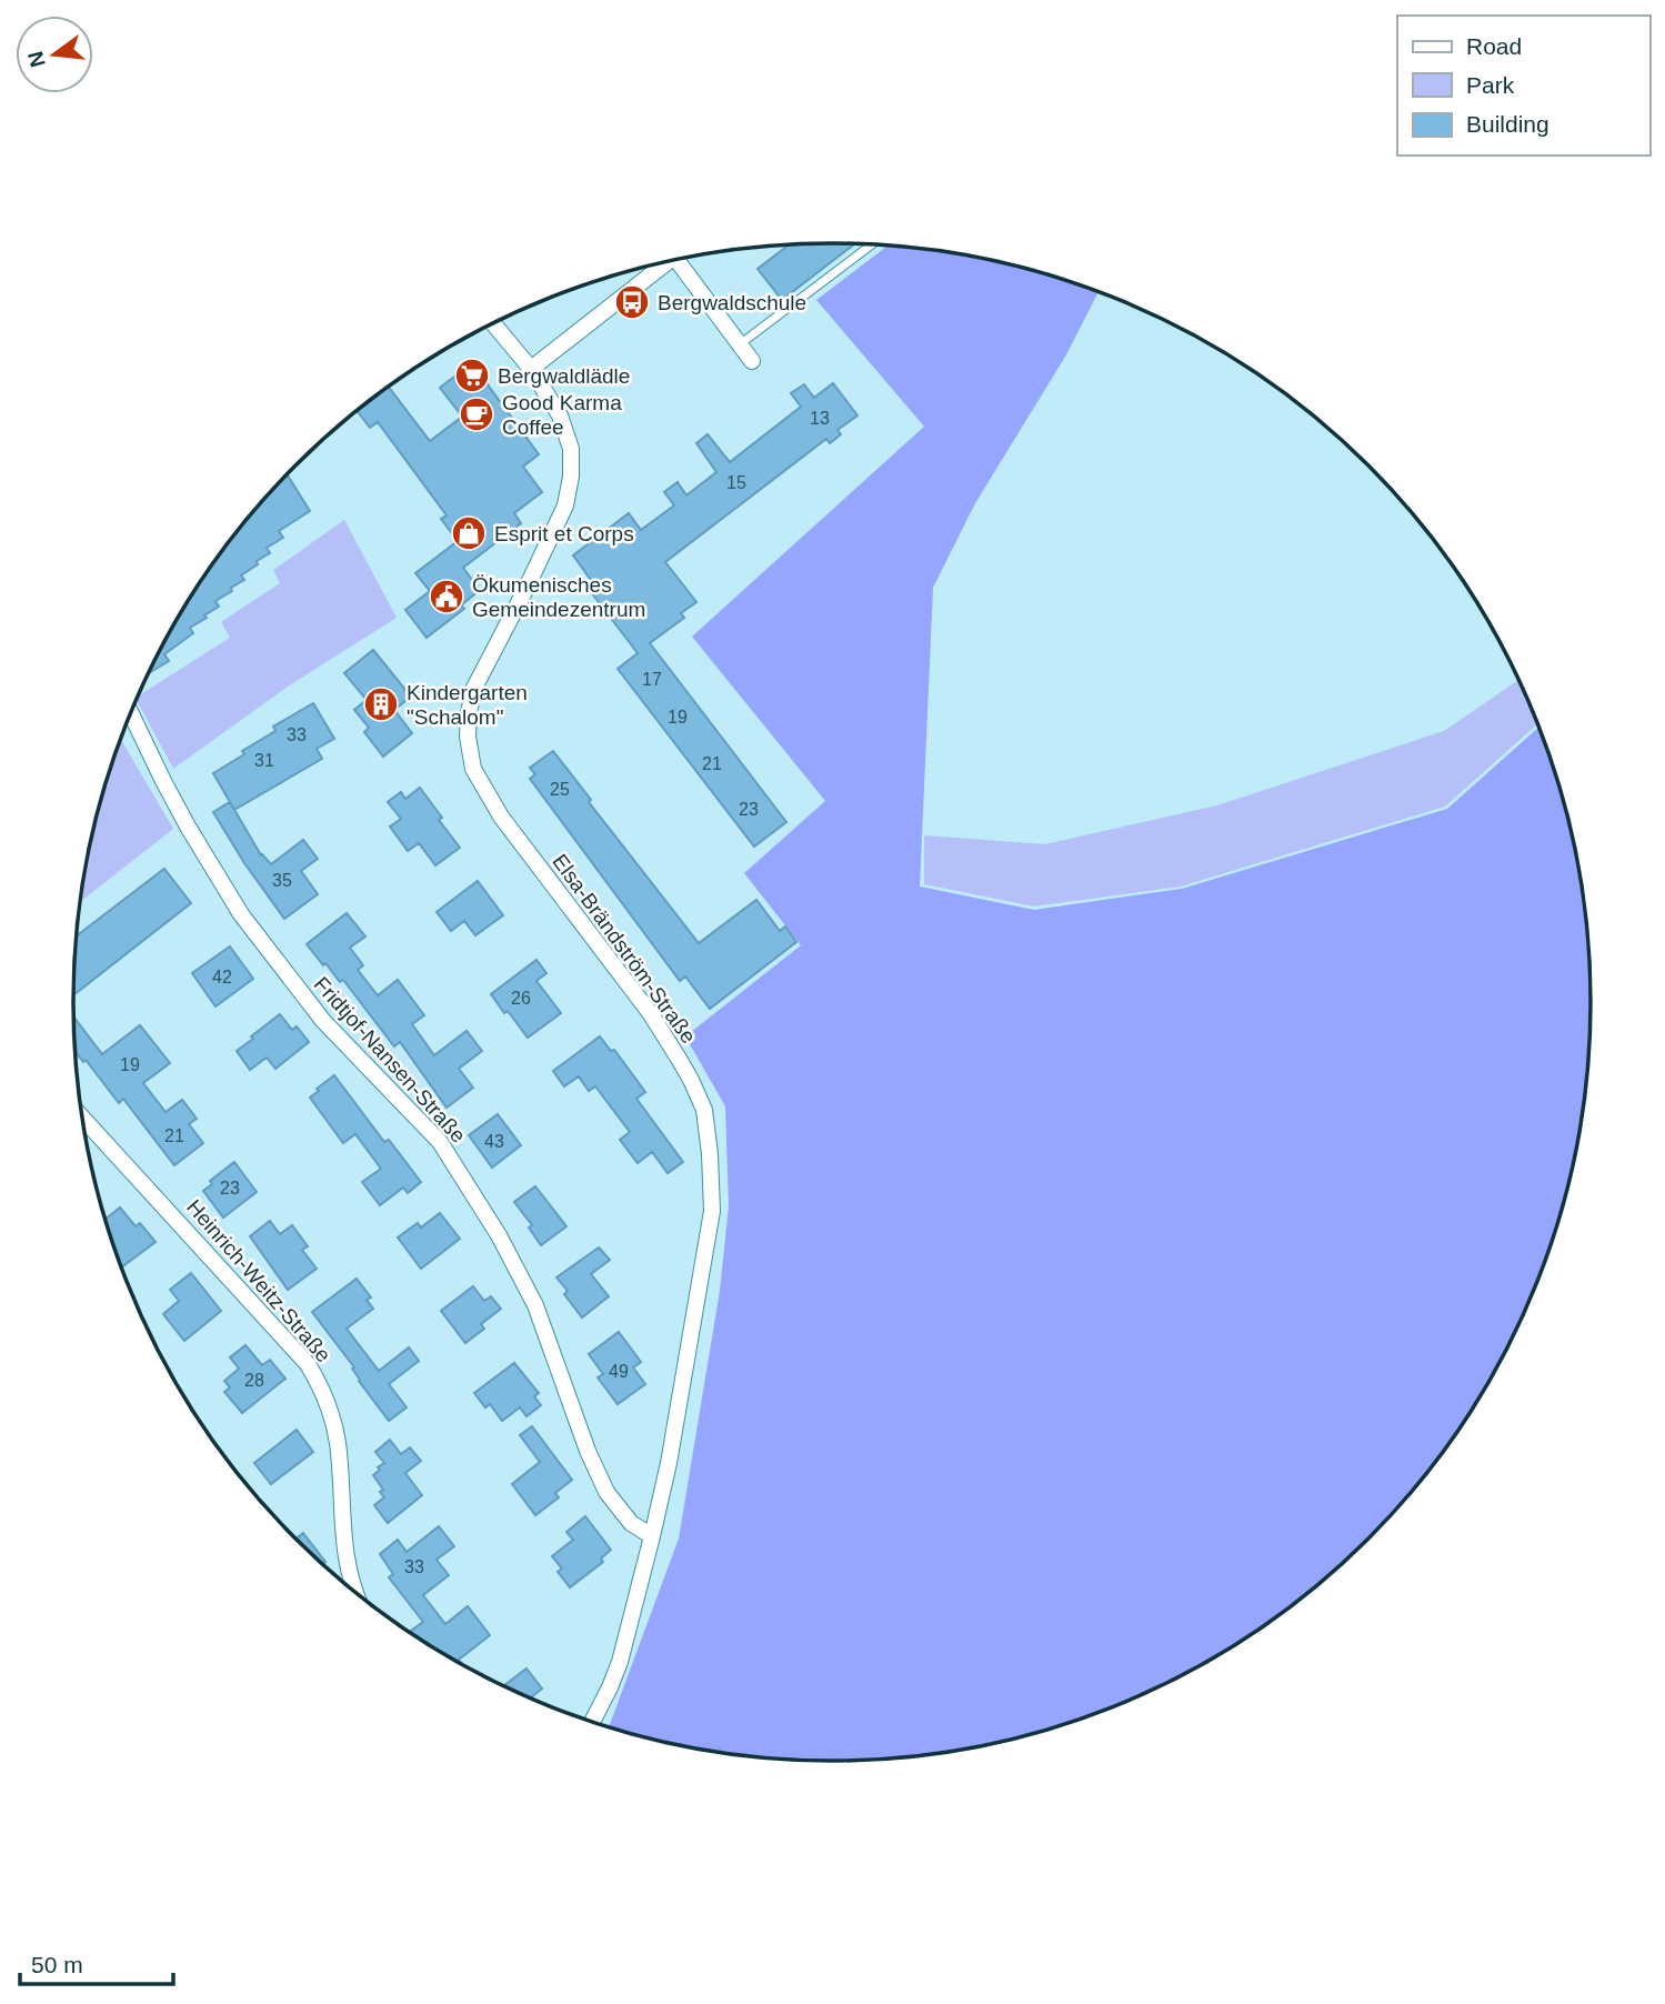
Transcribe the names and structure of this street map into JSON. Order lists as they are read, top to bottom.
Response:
{
  "streets": {
    "street": ["Elsa-Brändström-Straße", "Fridtjof-Nansen-Straße", "Heinrich-Weitz-Straße"]
  },
  "crossings": [
    ["Elsa-Brändström-Straße", "Fridtjof-Nansen-Straße"]
  ],
  "places": {
    "bus stop": ["Bergwaldschule"],
    "supermarket": ["Bergwaldlädle"],
    "cafe": ["Good Karma Coffee"],
    "shop": ["Esprit et Corps"],
    "public building": ["Ökumenisches Gemeindezentrum"],
    "building": ["Kindergarten \"Schalom\""]
  },
  "house_numbers": [
    "13",
    "15",
    "17",
    "19",
    "33",
    "31",
    "21",
    "25",
    "23",
    "35",
    "42",
    "26",
    "19",
    "21",
    "43",
    "23",
    "49",
    "28",
    "33"
  ],
  "legend": ["Road", "Park", "Building"],
  "scale_bar": "50 m",
  "north": "left"
}
